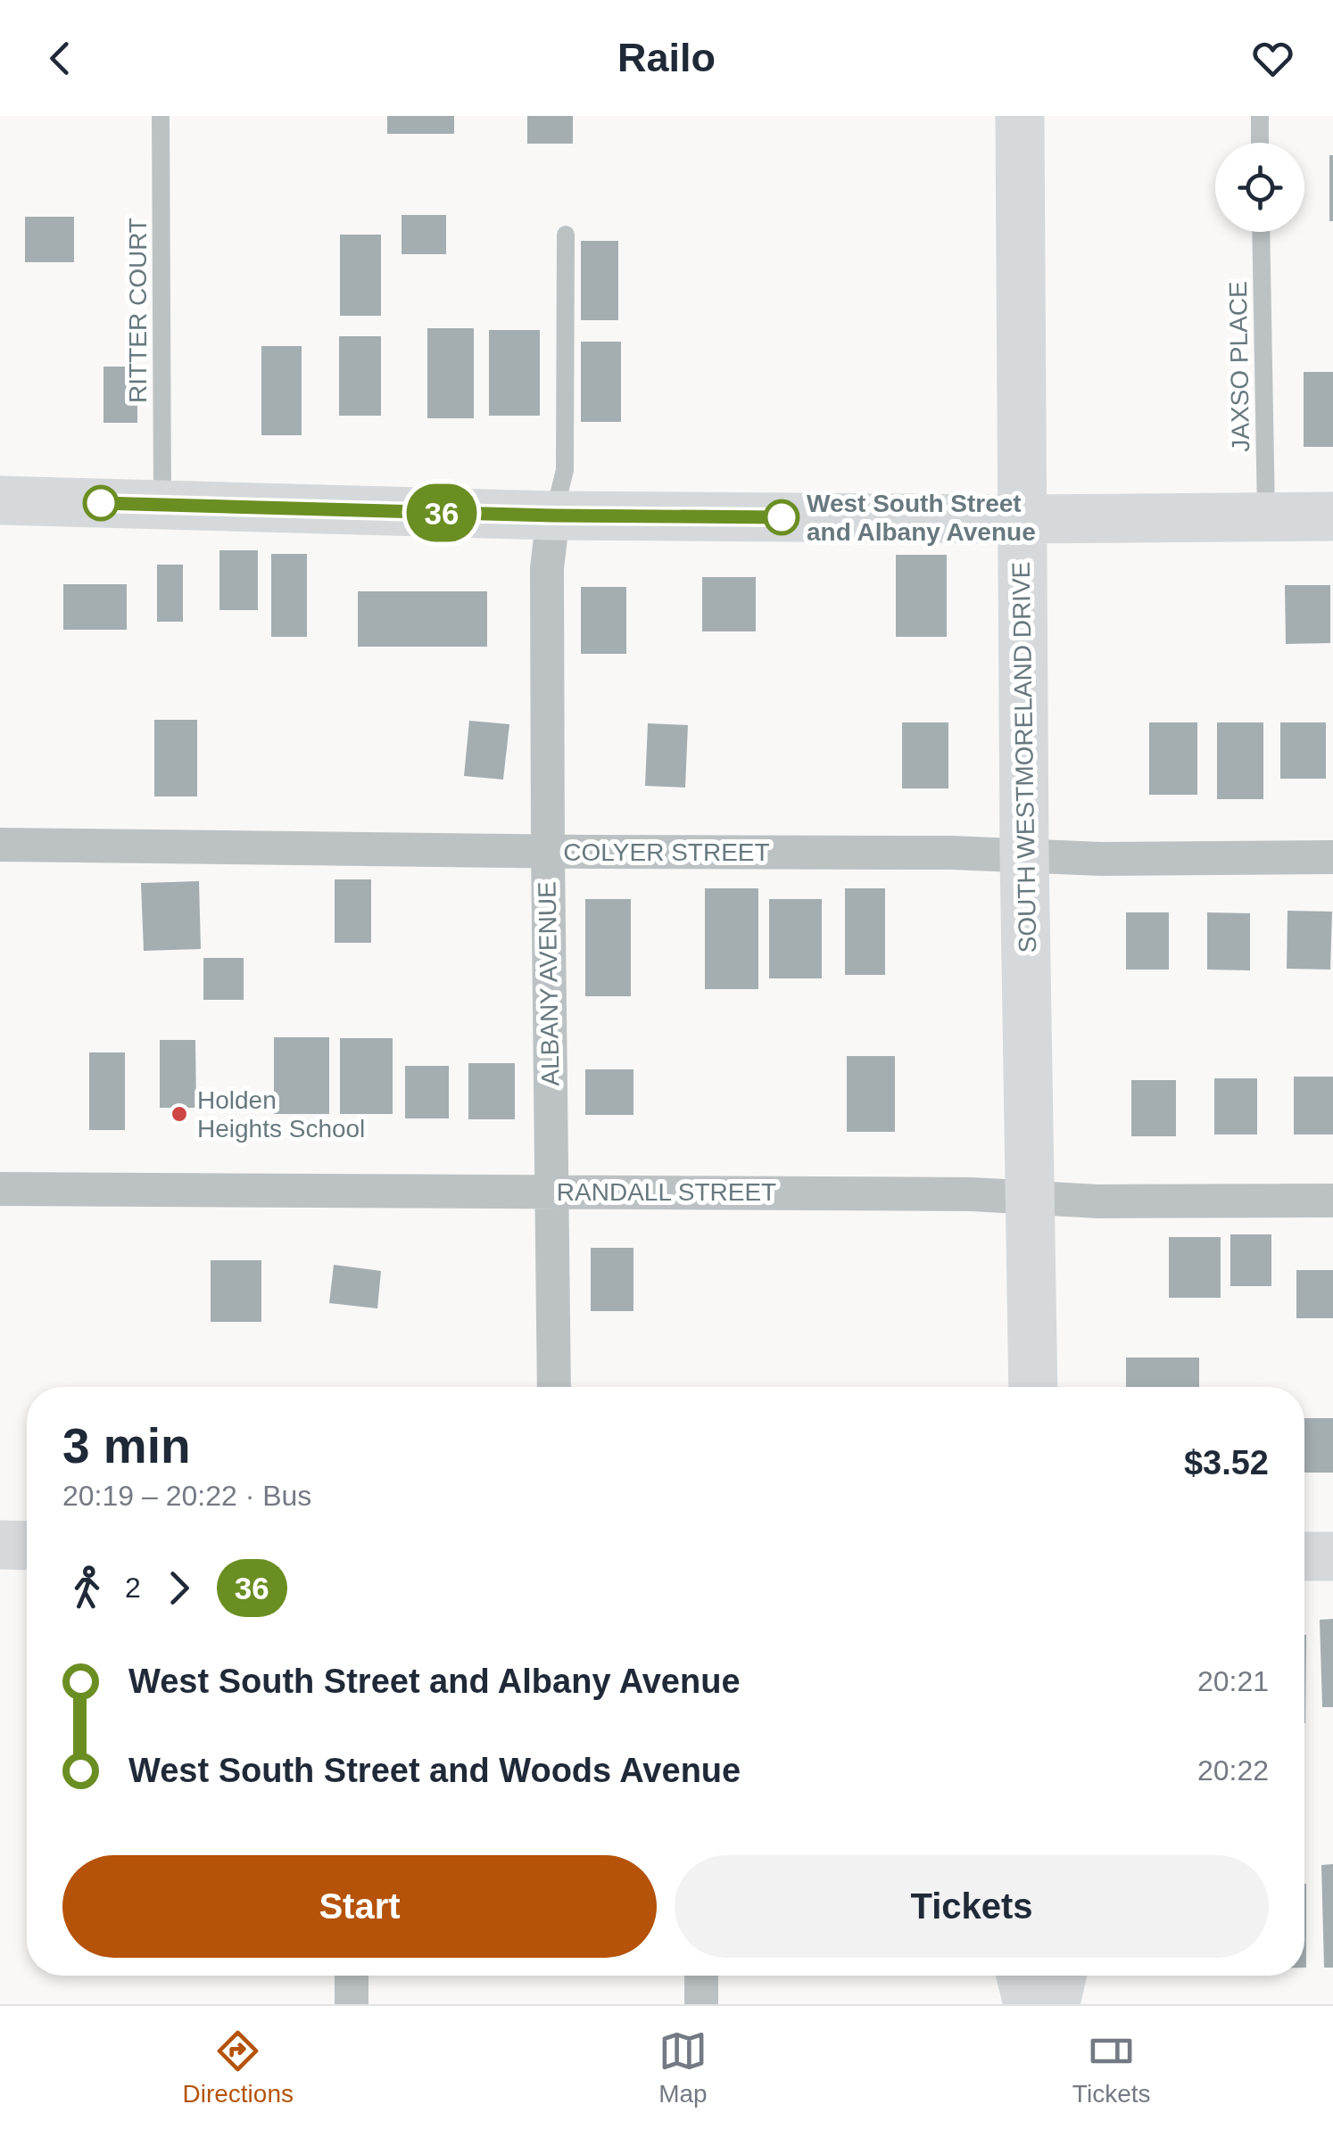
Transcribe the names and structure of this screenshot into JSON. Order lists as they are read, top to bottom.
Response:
{
  "streets": {
    "main road": ["SOUTH WESTMORELAND DRIVE"],
    "street": ["COLYER STREET", "ALBANY AVENUE", "RANDALL STREET"],
    "lane": ["RITTER COURT", "JAXSO PLACE"]
  },
  "crossings": [
    ["SOUTH WESTMORELAND DRIVE", "COLYER STREET"],
    ["SOUTH WESTMORELAND DRIVE", "RANDALL STREET"],
    ["COLYER STREET", "ALBANY AVENUE"],
    ["ALBANY AVENUE", "RANDALL STREET"]
  ],
  "places": ["West South Street and Albany Avenue", "Holden Heights School"],
  "lines": ["bus line 36"],
  "page": {
    "header": "Railo",
    "on_map": "36",
    "heading": ["3 min", "20:19 – 20:22 · Bus", "$3.52"],
    "legs": ["2", "36"],
    "list": [
      {
        "name": "West South Street and Albany Avenue",
        "value": "20:21"
      },
      {
        "name": "West South Street and Woods Avenue",
        "value": "20:22"
      }
    ],
    "buttons": ["Start", "Tickets"],
    "tabs": ["Directions", "Map", "Tickets"]
  }
}
